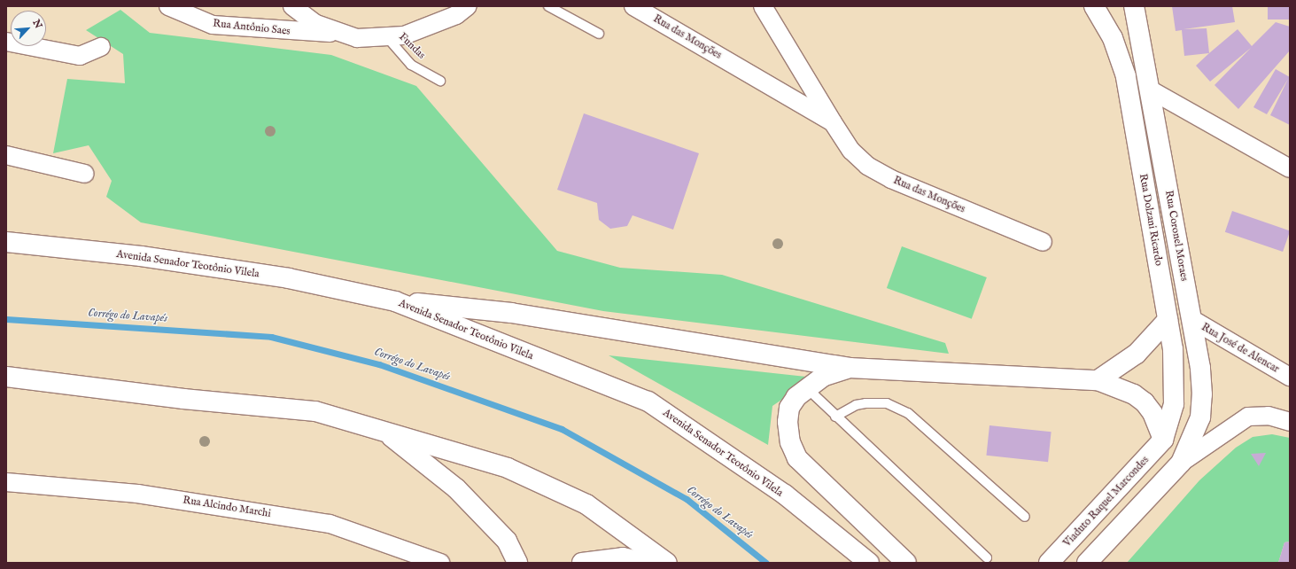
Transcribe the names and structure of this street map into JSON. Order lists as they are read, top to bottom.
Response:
{
  "streets": {
    "main road": [
      "Rua Dolzani Ricardo",
      "Rua Coronel Moraes",
      "Avenida Senador Teotônio Vilela",
      "Viaduto Raquel Marcondes"
    ],
    "street": [
      "Rua Antônio Saes",
      "Rua das Monções",
      "Rua José de Alencar",
      "Rua Alcindo Marchi"
    ],
    "lane": ["Fundas"]
  },
  "crossings": [
    ["Rua Dolzani Ricardo", "Viaduto Raquel Marcondes"],
    ["Rua Coronel Moraes", "Rua José de Alencar"]
  ],
  "water": ["Corrégo do Lavapés"],
  "north": "top right"
}
